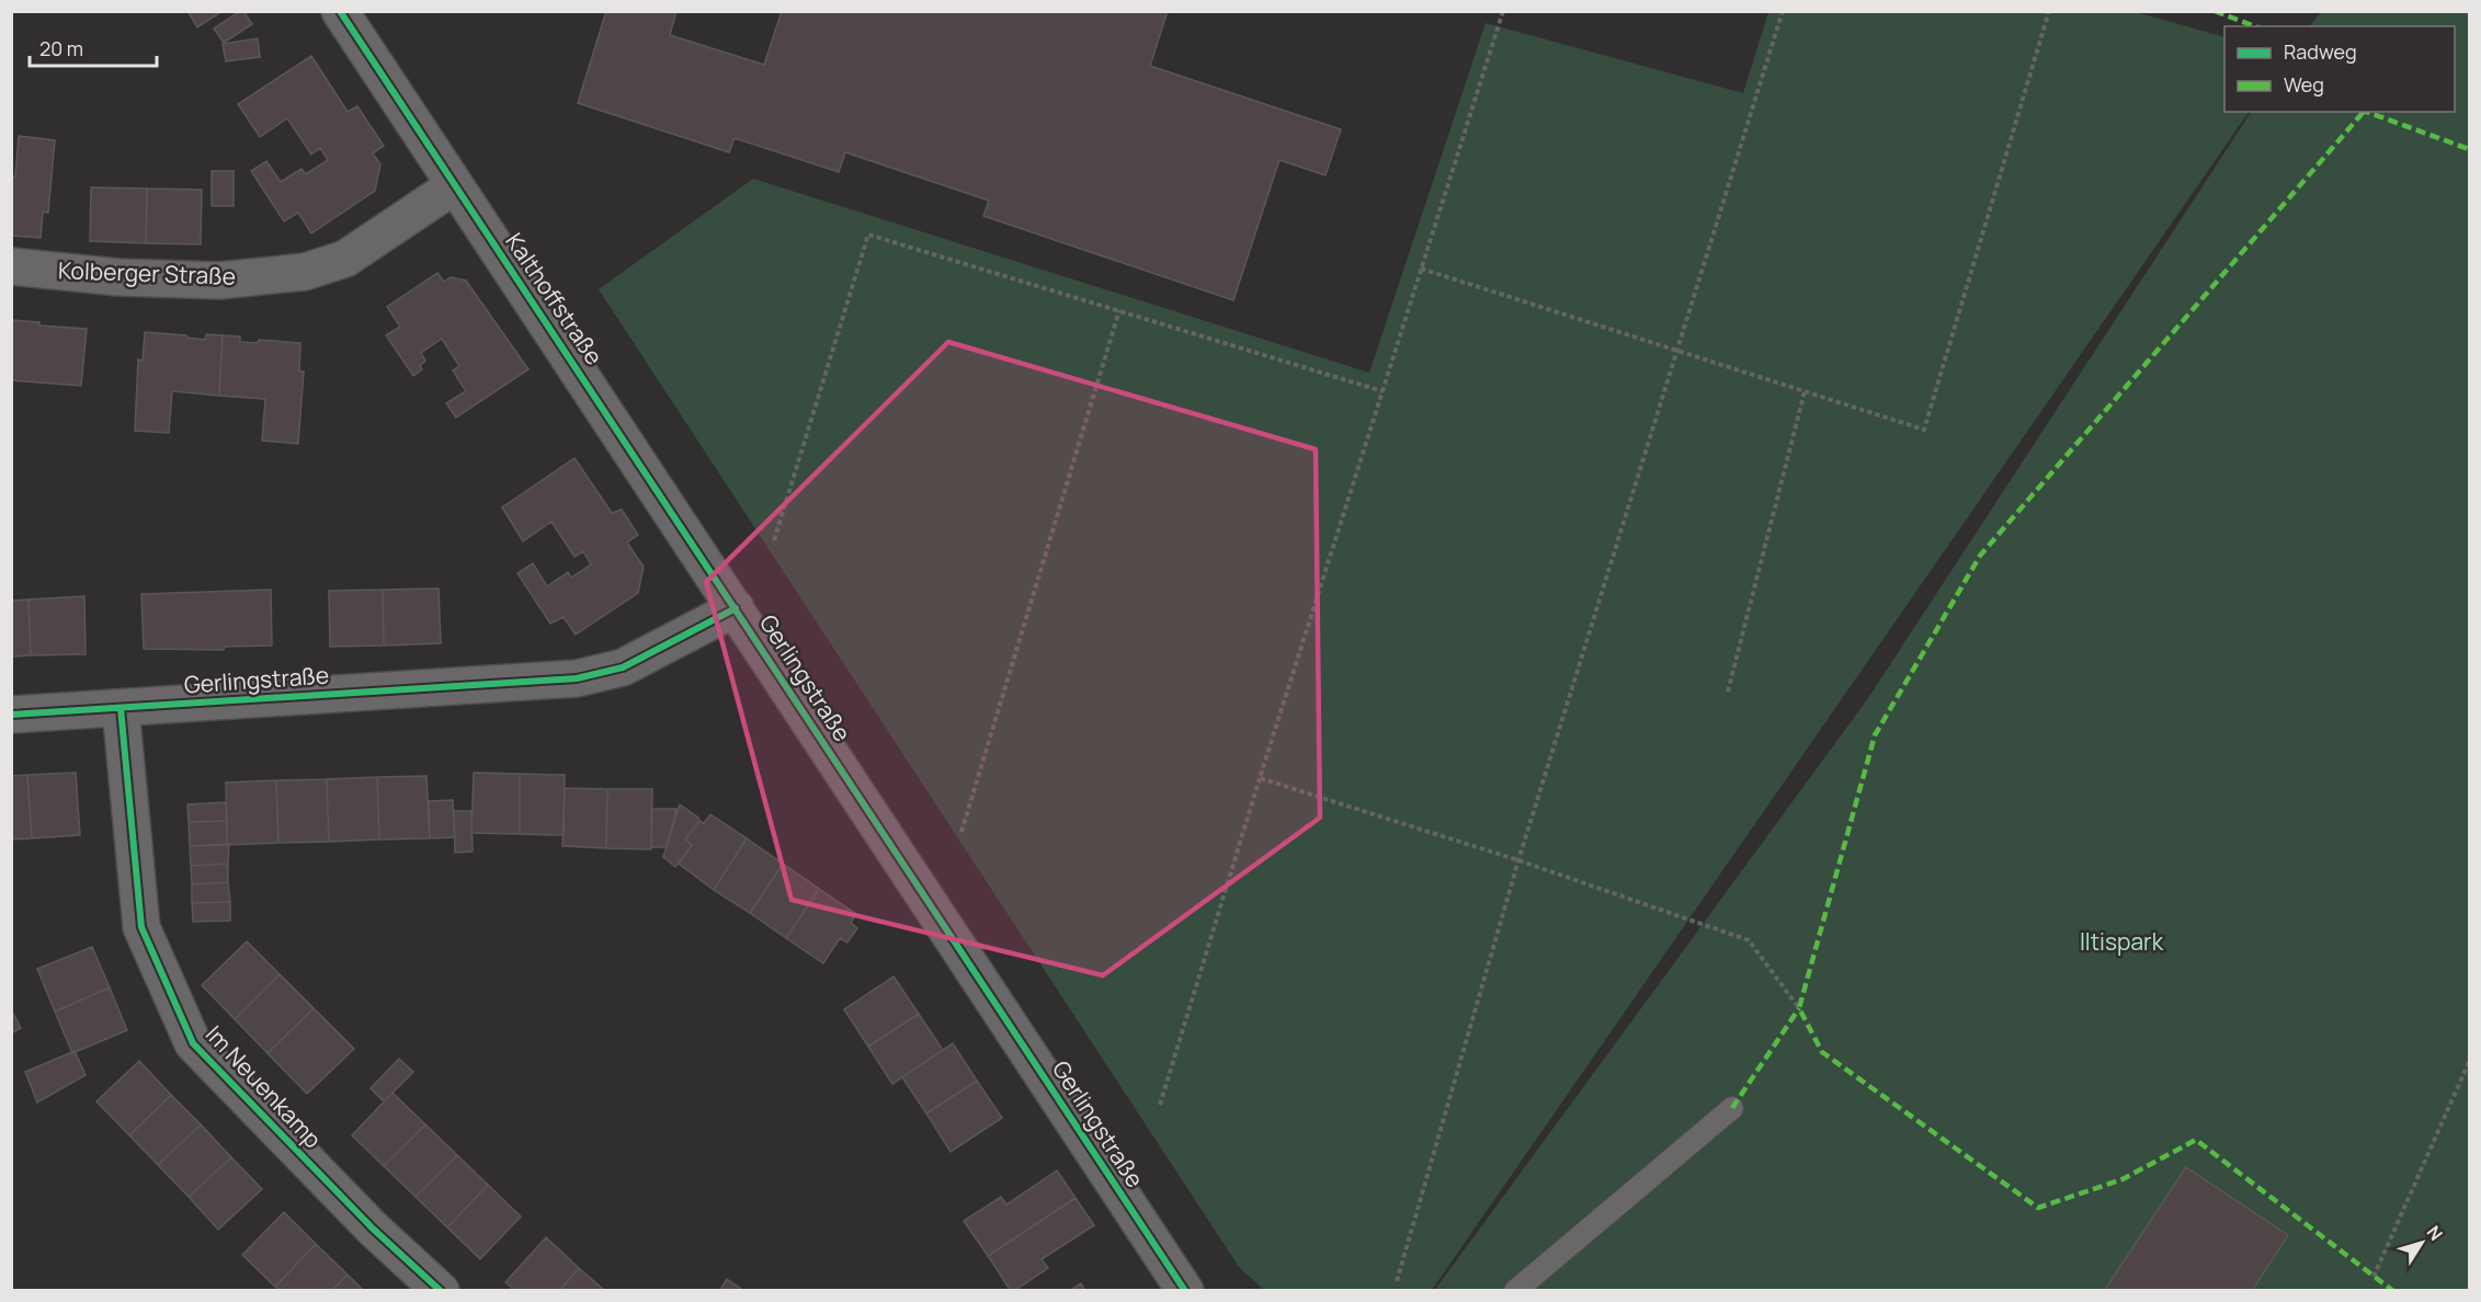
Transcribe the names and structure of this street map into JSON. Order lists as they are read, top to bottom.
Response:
{
  "streets": {
    "street": [
      "Kolberger Straße",
      "Kalthoffstraße",
      "Gerlingstraße",
      "Im Neuenkamp"
    ]
  },
  "crossings": [
    ["Kolberger Straße", "Kalthoffstraße"],
    ["Kalthoffstraße", "Gerlingstraße"],
    ["Gerlingstraße", "Im Neuenkamp"]
  ],
  "parks": ["Iltispark"],
  "legend": ["Radweg", "Weg"],
  "scale_bar": "20 m",
  "north": "top right"
}
